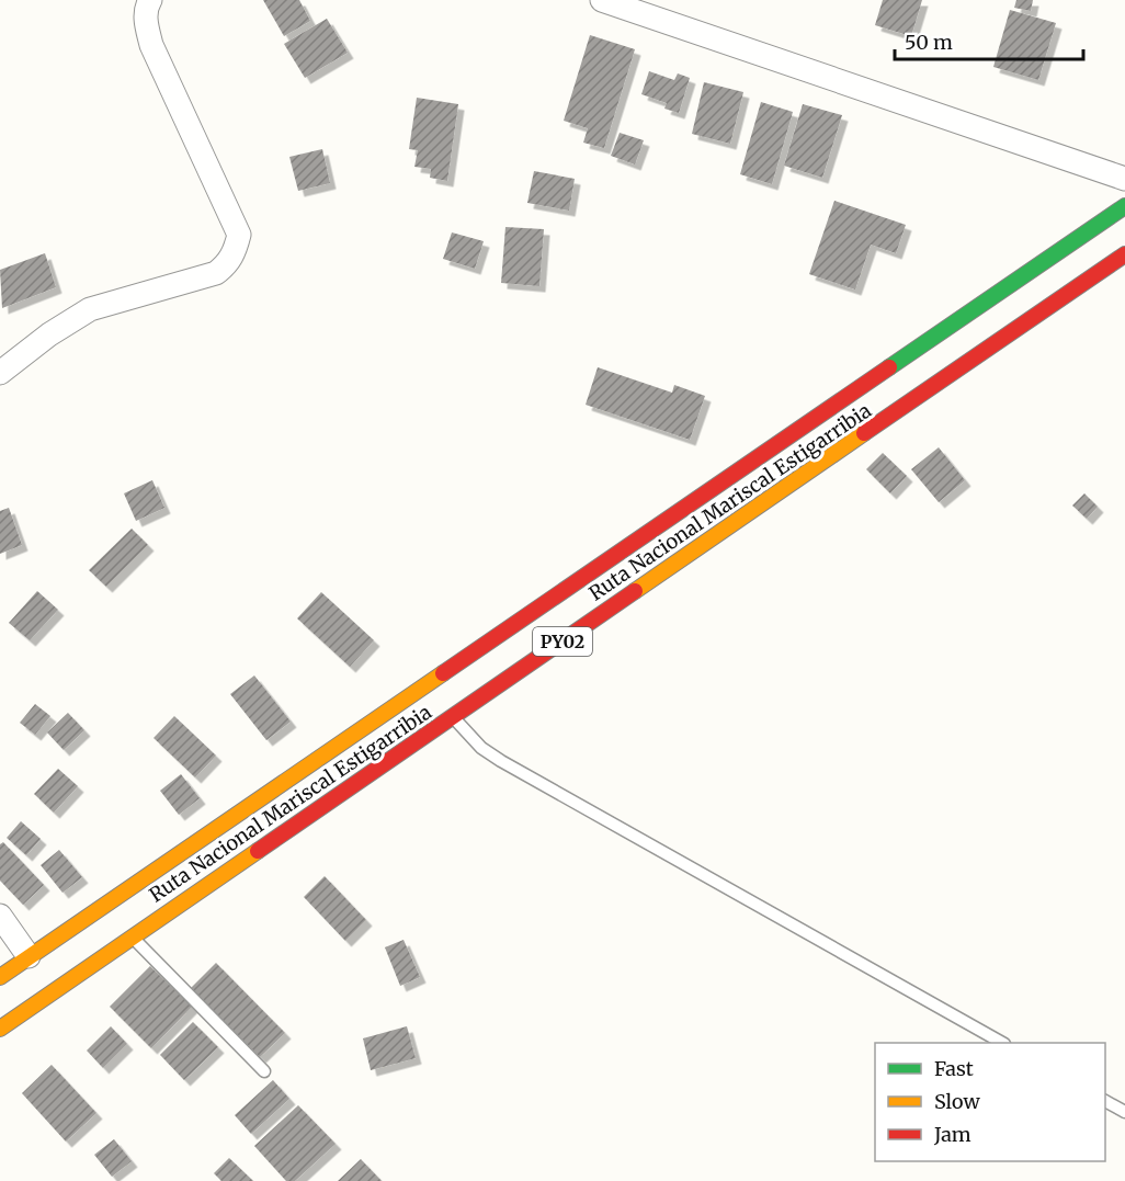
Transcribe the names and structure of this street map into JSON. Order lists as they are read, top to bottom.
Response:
{
  "streets": {
    "highway": ["Ruta Nacional Mariscal Estigarribia", "PY02"]
  },
  "legend": ["Fast", "Slow", "Jam"],
  "scale_bar": "50 m"
}
